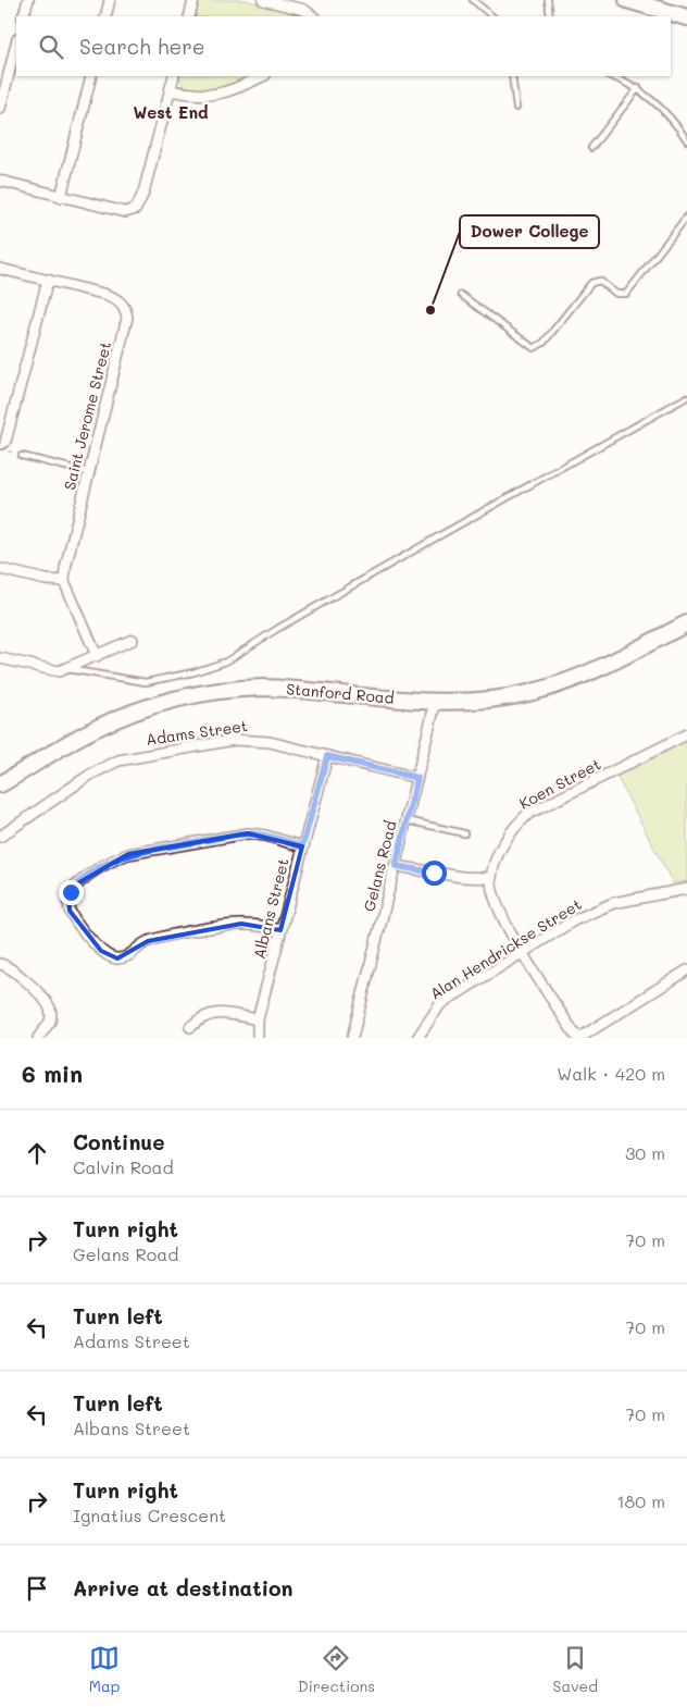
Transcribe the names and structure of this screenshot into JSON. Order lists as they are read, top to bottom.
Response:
{
  "streets": {
    "main road": ["Stanford Road"],
    "street": [
      "Saint Jerome Street",
      "Adams Street",
      "Koen Street",
      "Gelans Road",
      "Albans Street",
      "Alan Hendrickse Street"
    ]
  },
  "crossings": [
    ["Stanford Road", "Gelans Road"],
    ["Adams Street", "Gelans Road"],
    ["Adams Street", "Albans Street"],
    ["Koen Street", "Alan Hendrickse Street"]
  ],
  "districts": ["West End"],
  "places": ["Dower College"],
  "page": {
    "search": "Search here",
    "heading": ["6 min", "Walk · 420 m"],
    "list": [
      ["Continue", "Calvin Road", "30 m"],
      ["Turn right", "Gelans Road", "70 m"],
      ["Turn left", "Adams Street", "70 m"],
      ["Turn left", "Albans Street", "70 m"],
      ["Turn right", "Ignatius Crescent", "180 m"],
      "Arrive at destination"
    ],
    "nav": ["Map", "Directions", "Saved"]
  }
}
